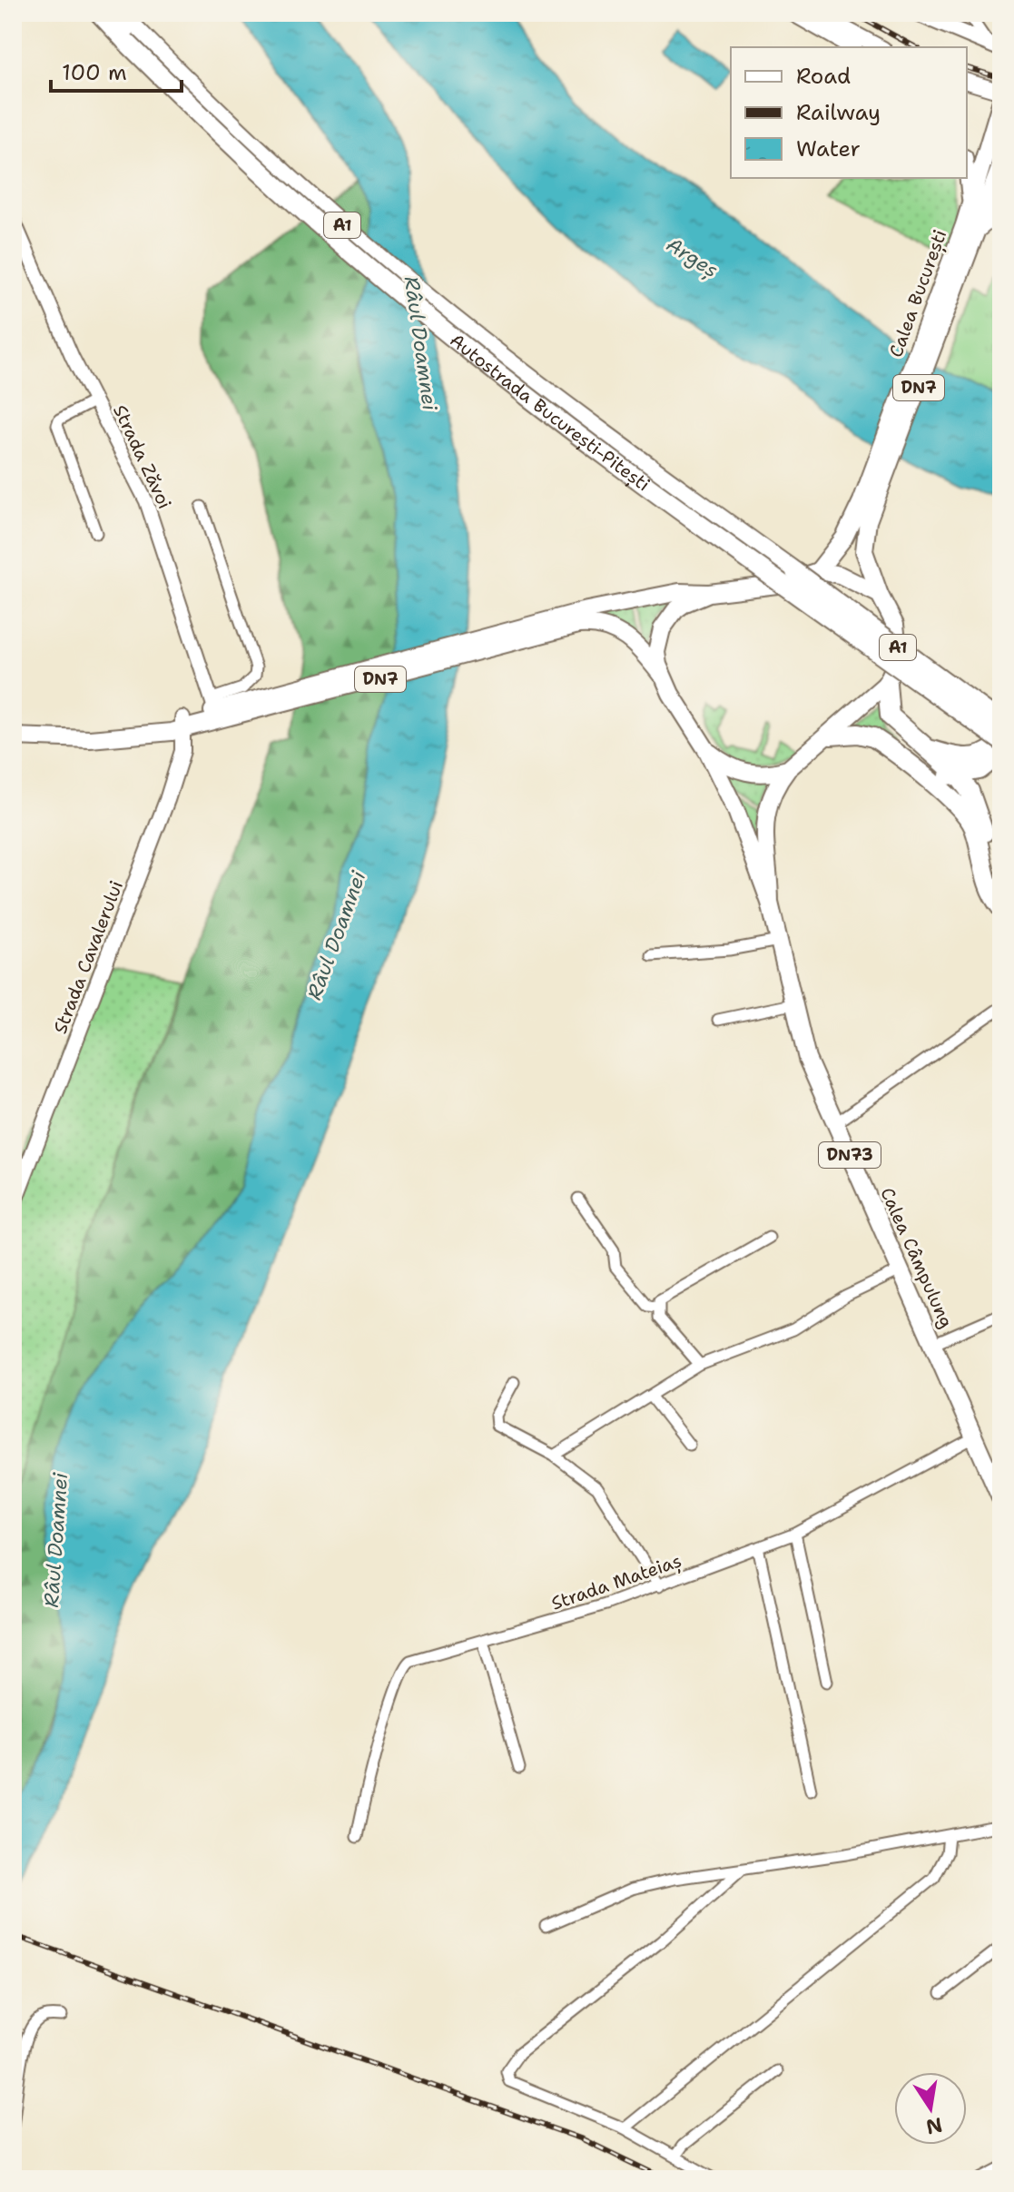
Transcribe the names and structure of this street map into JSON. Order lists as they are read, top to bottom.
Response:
{
  "streets": {
    "highway": ["A1", "Autostrada București-Pitești"],
    "main road": [
      "Calea București",
      "DN7",
      "Strada Cavalerului",
      "DN73",
      "Calea Câmpulung"
    ],
    "street": ["Strada Zăvoi", "Strada Mateiaș"]
  },
  "crossings": [
    ["Calea București", "DN7"],
    ["Calea București", "Calea Câmpulung"],
    ["DN7", "Strada Zăvoi"],
    ["DN7", "Strada Cavalerului"],
    ["DN7", "Calea Câmpulung"],
    ["Calea Câmpulung", "Strada Mateiaș"]
  ],
  "water": ["Argeș", "Râul Doamnei"],
  "legend": ["Road", "Railway", "Water"],
  "scale_bar": "100 m",
  "north": "bottom"
}
